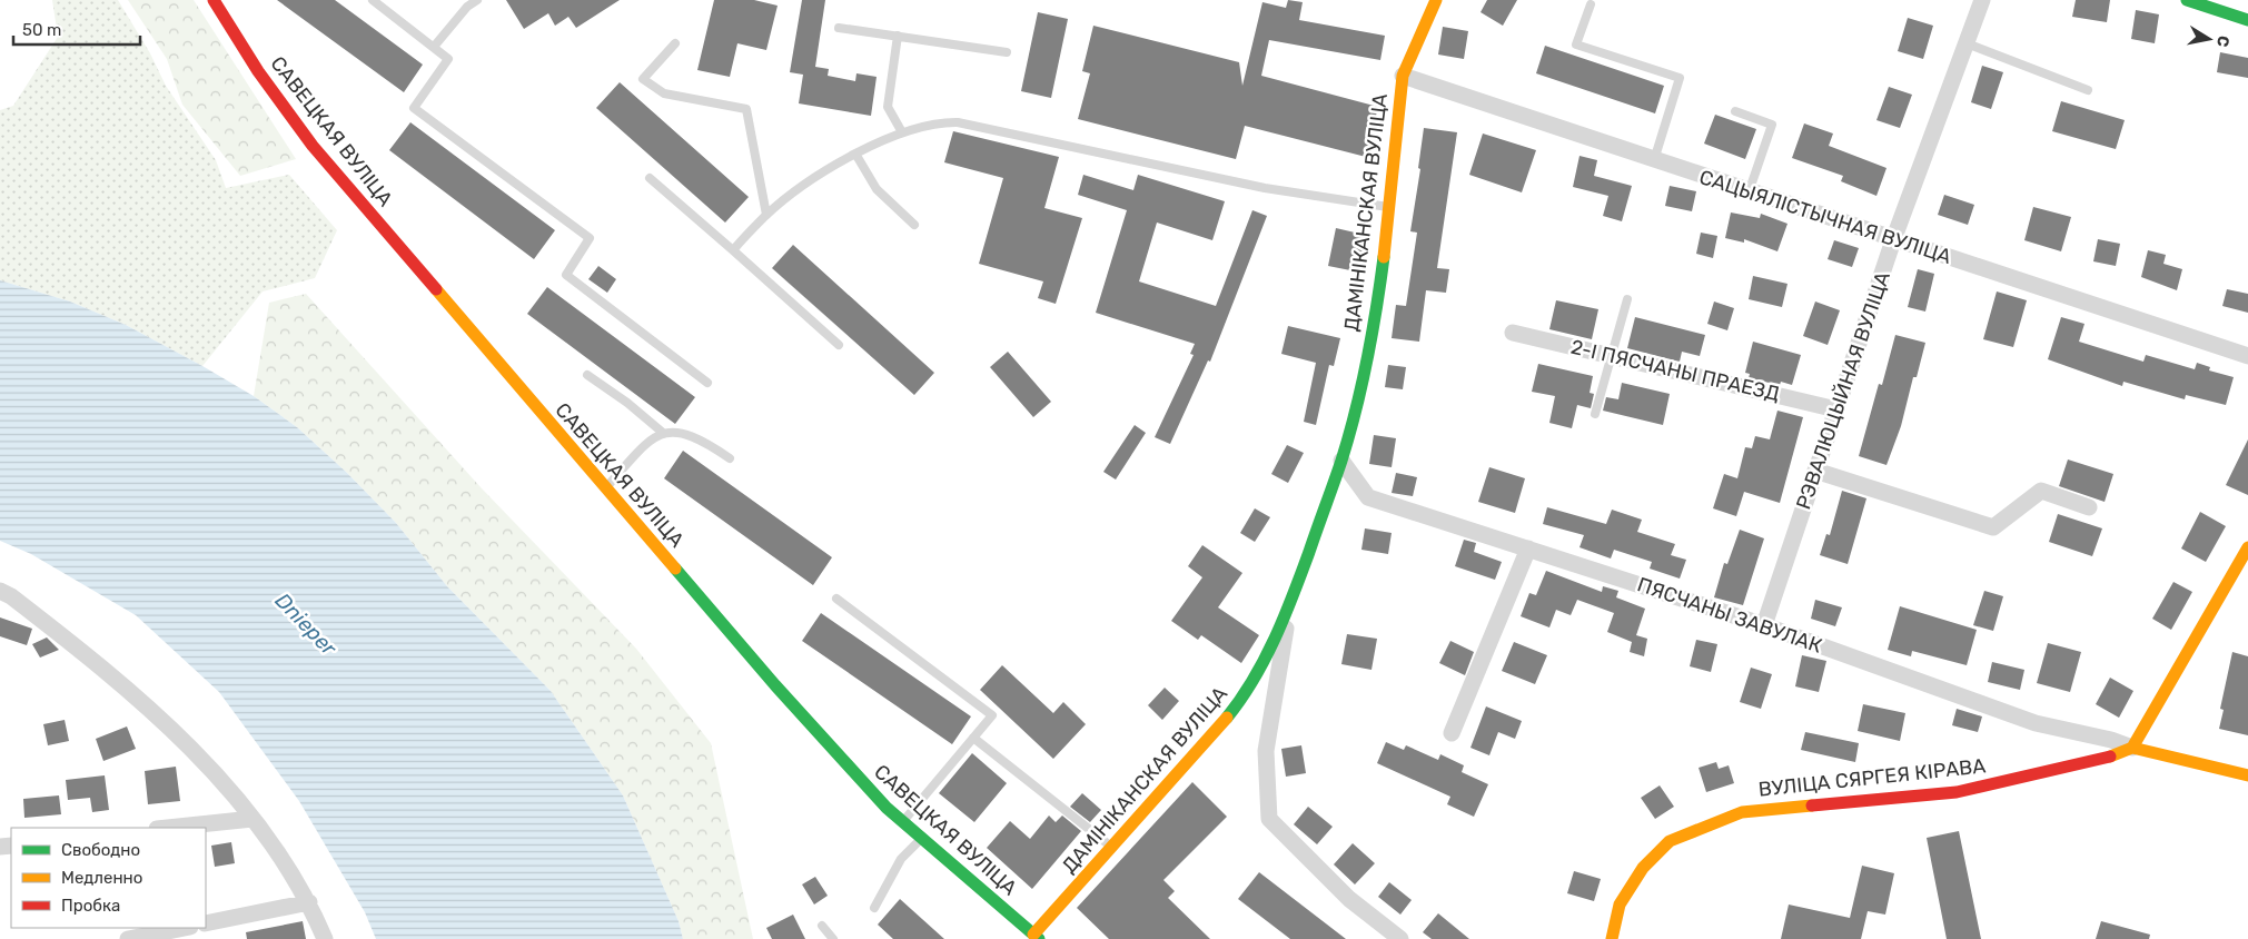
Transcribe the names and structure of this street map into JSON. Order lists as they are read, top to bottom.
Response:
{
  "streets": {
    "street": [
      "САВЕЦКАЯ ВУЛІЦА",
      "ДАМІНІКАНСКАЯ ВУЛІЦА",
      "САЦЫЯЛІСТЫЧНАЯ ВУЛІЦА",
      "2-І ПЯСЧАНЫ ПРАЕЗД",
      "РЭВАЛЮЦЫЙНАЯ ВУЛІЦА",
      "ПЯСЧАНЫ ЗАВУЛАК",
      "ВУЛІЦА СЯРГЕЯ КІРАВА"
    ]
  },
  "crossings": [
    ["САВЕЦКАЯ ВУЛІЦА", "ДАМІНІКАНСКАЯ ВУЛІЦА"],
    ["ДАМІНІКАНСКАЯ ВУЛІЦА", "САЦЫЯЛІСТЫЧНАЯ ВУЛІЦА"],
    ["ДАМІНІКАНСКАЯ ВУЛІЦА", "ПЯСЧАНЫ ЗАВУЛАК"],
    ["САЦЫЯЛІСТЫЧНАЯ ВУЛІЦА", "РЭВАЛЮЦЫЙНАЯ ВУЛІЦА"],
    ["2-І ПЯСЧАНЫ ПРАЕЗД", "РЭВАЛЮЦЫЙНАЯ ВУЛІЦА"],
    ["РЭВАЛЮЦЫЙНАЯ ВУЛІЦА", "ПЯСЧАНЫ ЗАВУЛАК"],
    ["ПЯСЧАНЫ ЗАВУЛАК", "ВУЛІЦА СЯРГЕЯ КІРАВА"]
  ],
  "water": ["Dnieper"],
  "legend": ["Свободно", "Медленно", "Пробка"],
  "scale_bar": "50 m",
  "north": "right"
}
